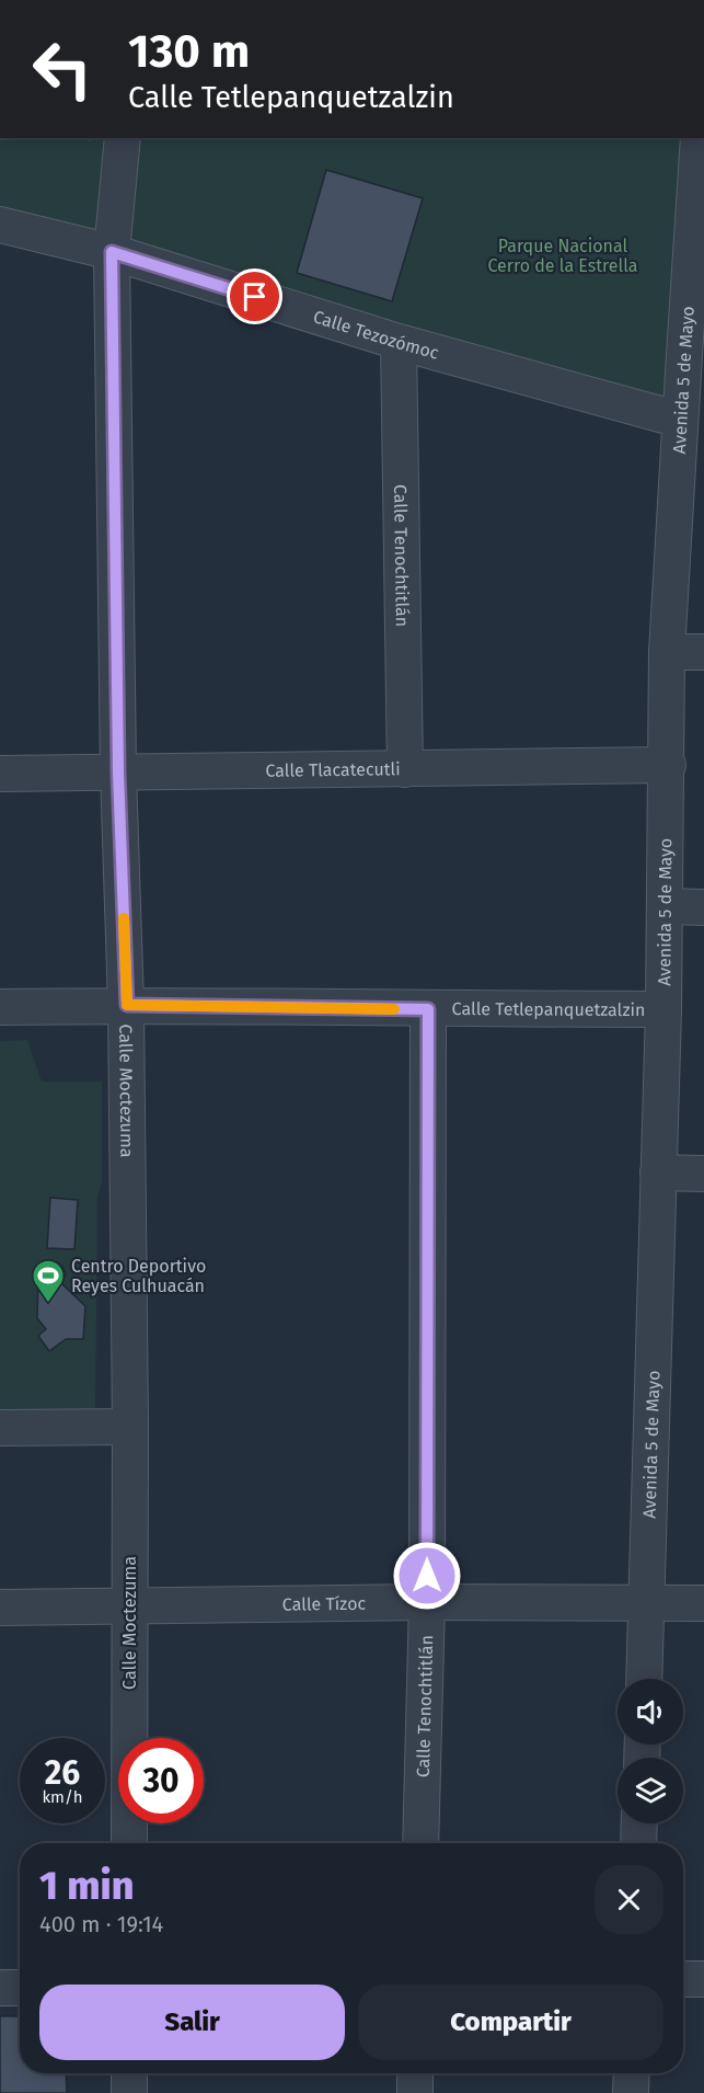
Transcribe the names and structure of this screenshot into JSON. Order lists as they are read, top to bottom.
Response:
{
  "streets": {
    "street": [
      "Calle Tezozómoc",
      "Avenida 5 de Mayo",
      "Calle Tenochtitlán",
      "Calle Tlacatecutli",
      "Calle Tetlepanquetzalzin",
      "Calle Moctezuma",
      "Calle Tízoc"
    ]
  },
  "crossings": [
    ["Calle Tezozómoc", "Avenida 5 de Mayo"],
    ["Calle Tezozómoc", "Calle Tenochtitlán"],
    ["Calle Tezozómoc", "Calle Moctezuma"],
    ["Avenida 5 de Mayo", "Calle Tlacatecutli"],
    ["Avenida 5 de Mayo", "Calle Tetlepanquetzalzin"],
    ["Avenida 5 de Mayo", "Calle Tízoc"],
    ["Calle Tenochtitlán", "Calle Tlacatecutli"],
    ["Calle Tenochtitlán", "Calle Tetlepanquetzalzin"],
    ["Calle Tenochtitlán", "Calle Tízoc"],
    ["Calle Tlacatecutli", "Calle Moctezuma"],
    ["Calle Tetlepanquetzalzin", "Calle Moctezuma"],
    ["Calle Moctezuma", "Calle Tízoc"]
  ],
  "parks": ["Parque Nacional Cerro de la Estrella"],
  "places": {
    "sports": ["Centro Deportivo Reyes Culhuacán"]
  },
  "page": {
    "turn": ["130 m", "Calle Tetlepanquetzalzin"],
    "speed": "26 km/h",
    "limit": "30",
    "heading": ["1 min", "400 m · 19:14"],
    "buttons": ["Salir", "Compartir"]
  }
}
